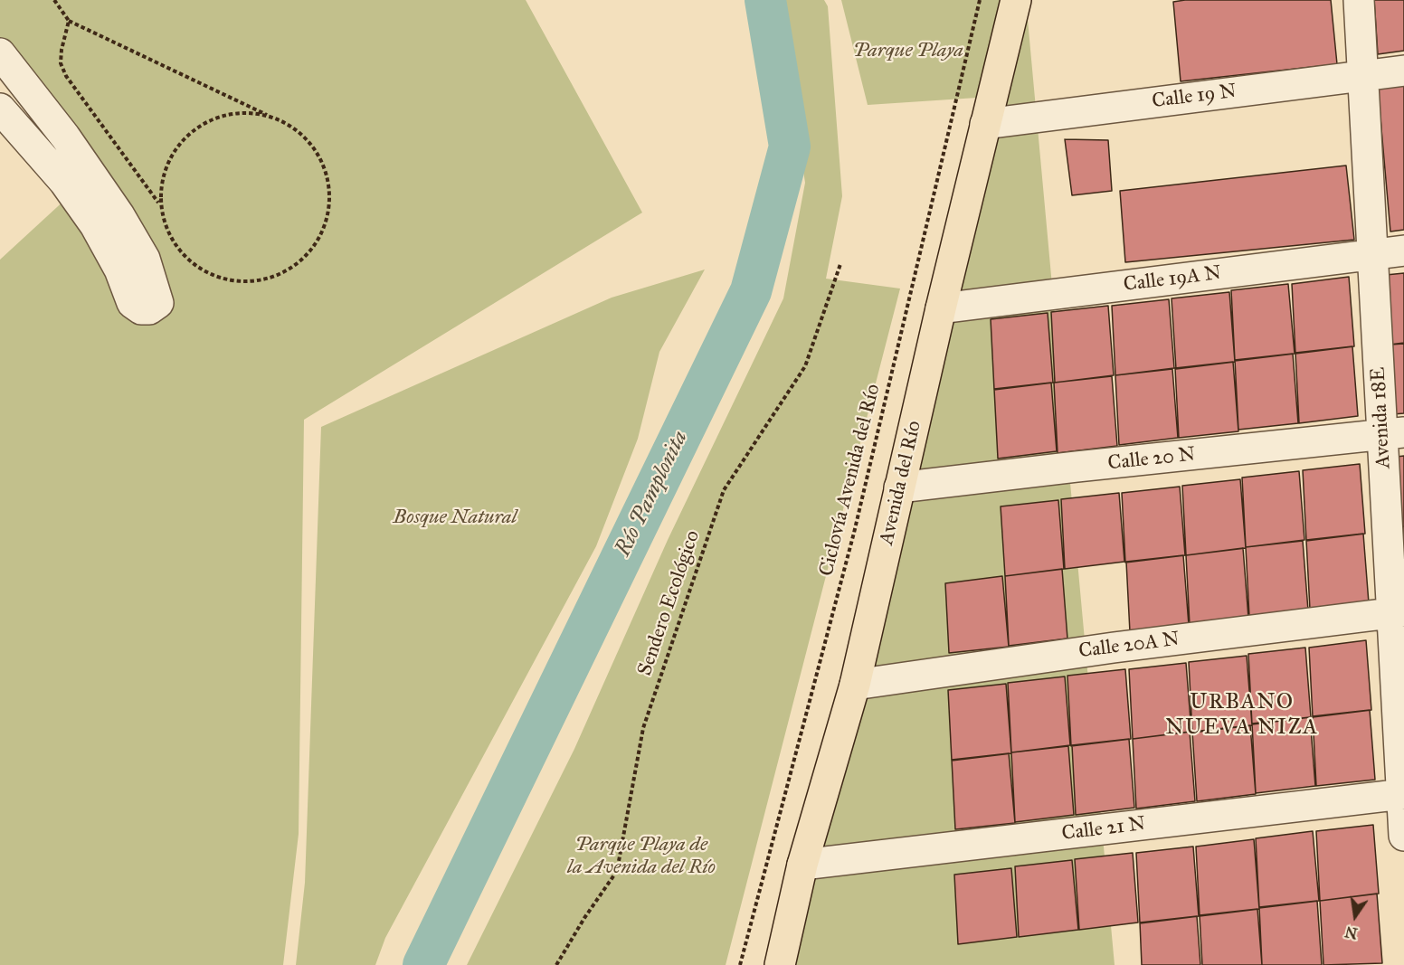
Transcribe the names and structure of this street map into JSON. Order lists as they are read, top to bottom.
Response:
{
  "streets": {
    "main road": ["Avenida del Río"],
    "street": [
      "Calle 19 N",
      "Calle 19A N",
      "Avenida 18E",
      "Calle 20 N",
      "Calle 20A N",
      "Calle 21 N"
    ],
    "path": ["Ciclovía Avenida del Río", "Sendero Ecológico"]
  },
  "crossings": [
    ["Calle 19 N", "Avenida 18E"],
    ["Calle 19 N", "Avenida del Río"],
    ["Calle 19A N", "Avenida 18E"],
    ["Calle 19A N", "Avenida del Río"],
    ["Avenida 18E", "Calle 20 N"],
    ["Avenida 18E", "Calle 20A N"],
    ["Avenida 18E", "Calle 21 N"],
    ["Calle 20 N", "Avenida del Río"],
    ["Avenida del Río", "Calle 20A N"],
    ["Avenida del Río", "Calle 21 N"]
  ],
  "districts": ["URBANO NUEVA NIZA"],
  "water": ["Río Pamplonita"],
  "parks": ["Parque Playa", "Bosque Natural", "Parque Playa de la Avenida del Río"],
  "north": "bottom"
}
